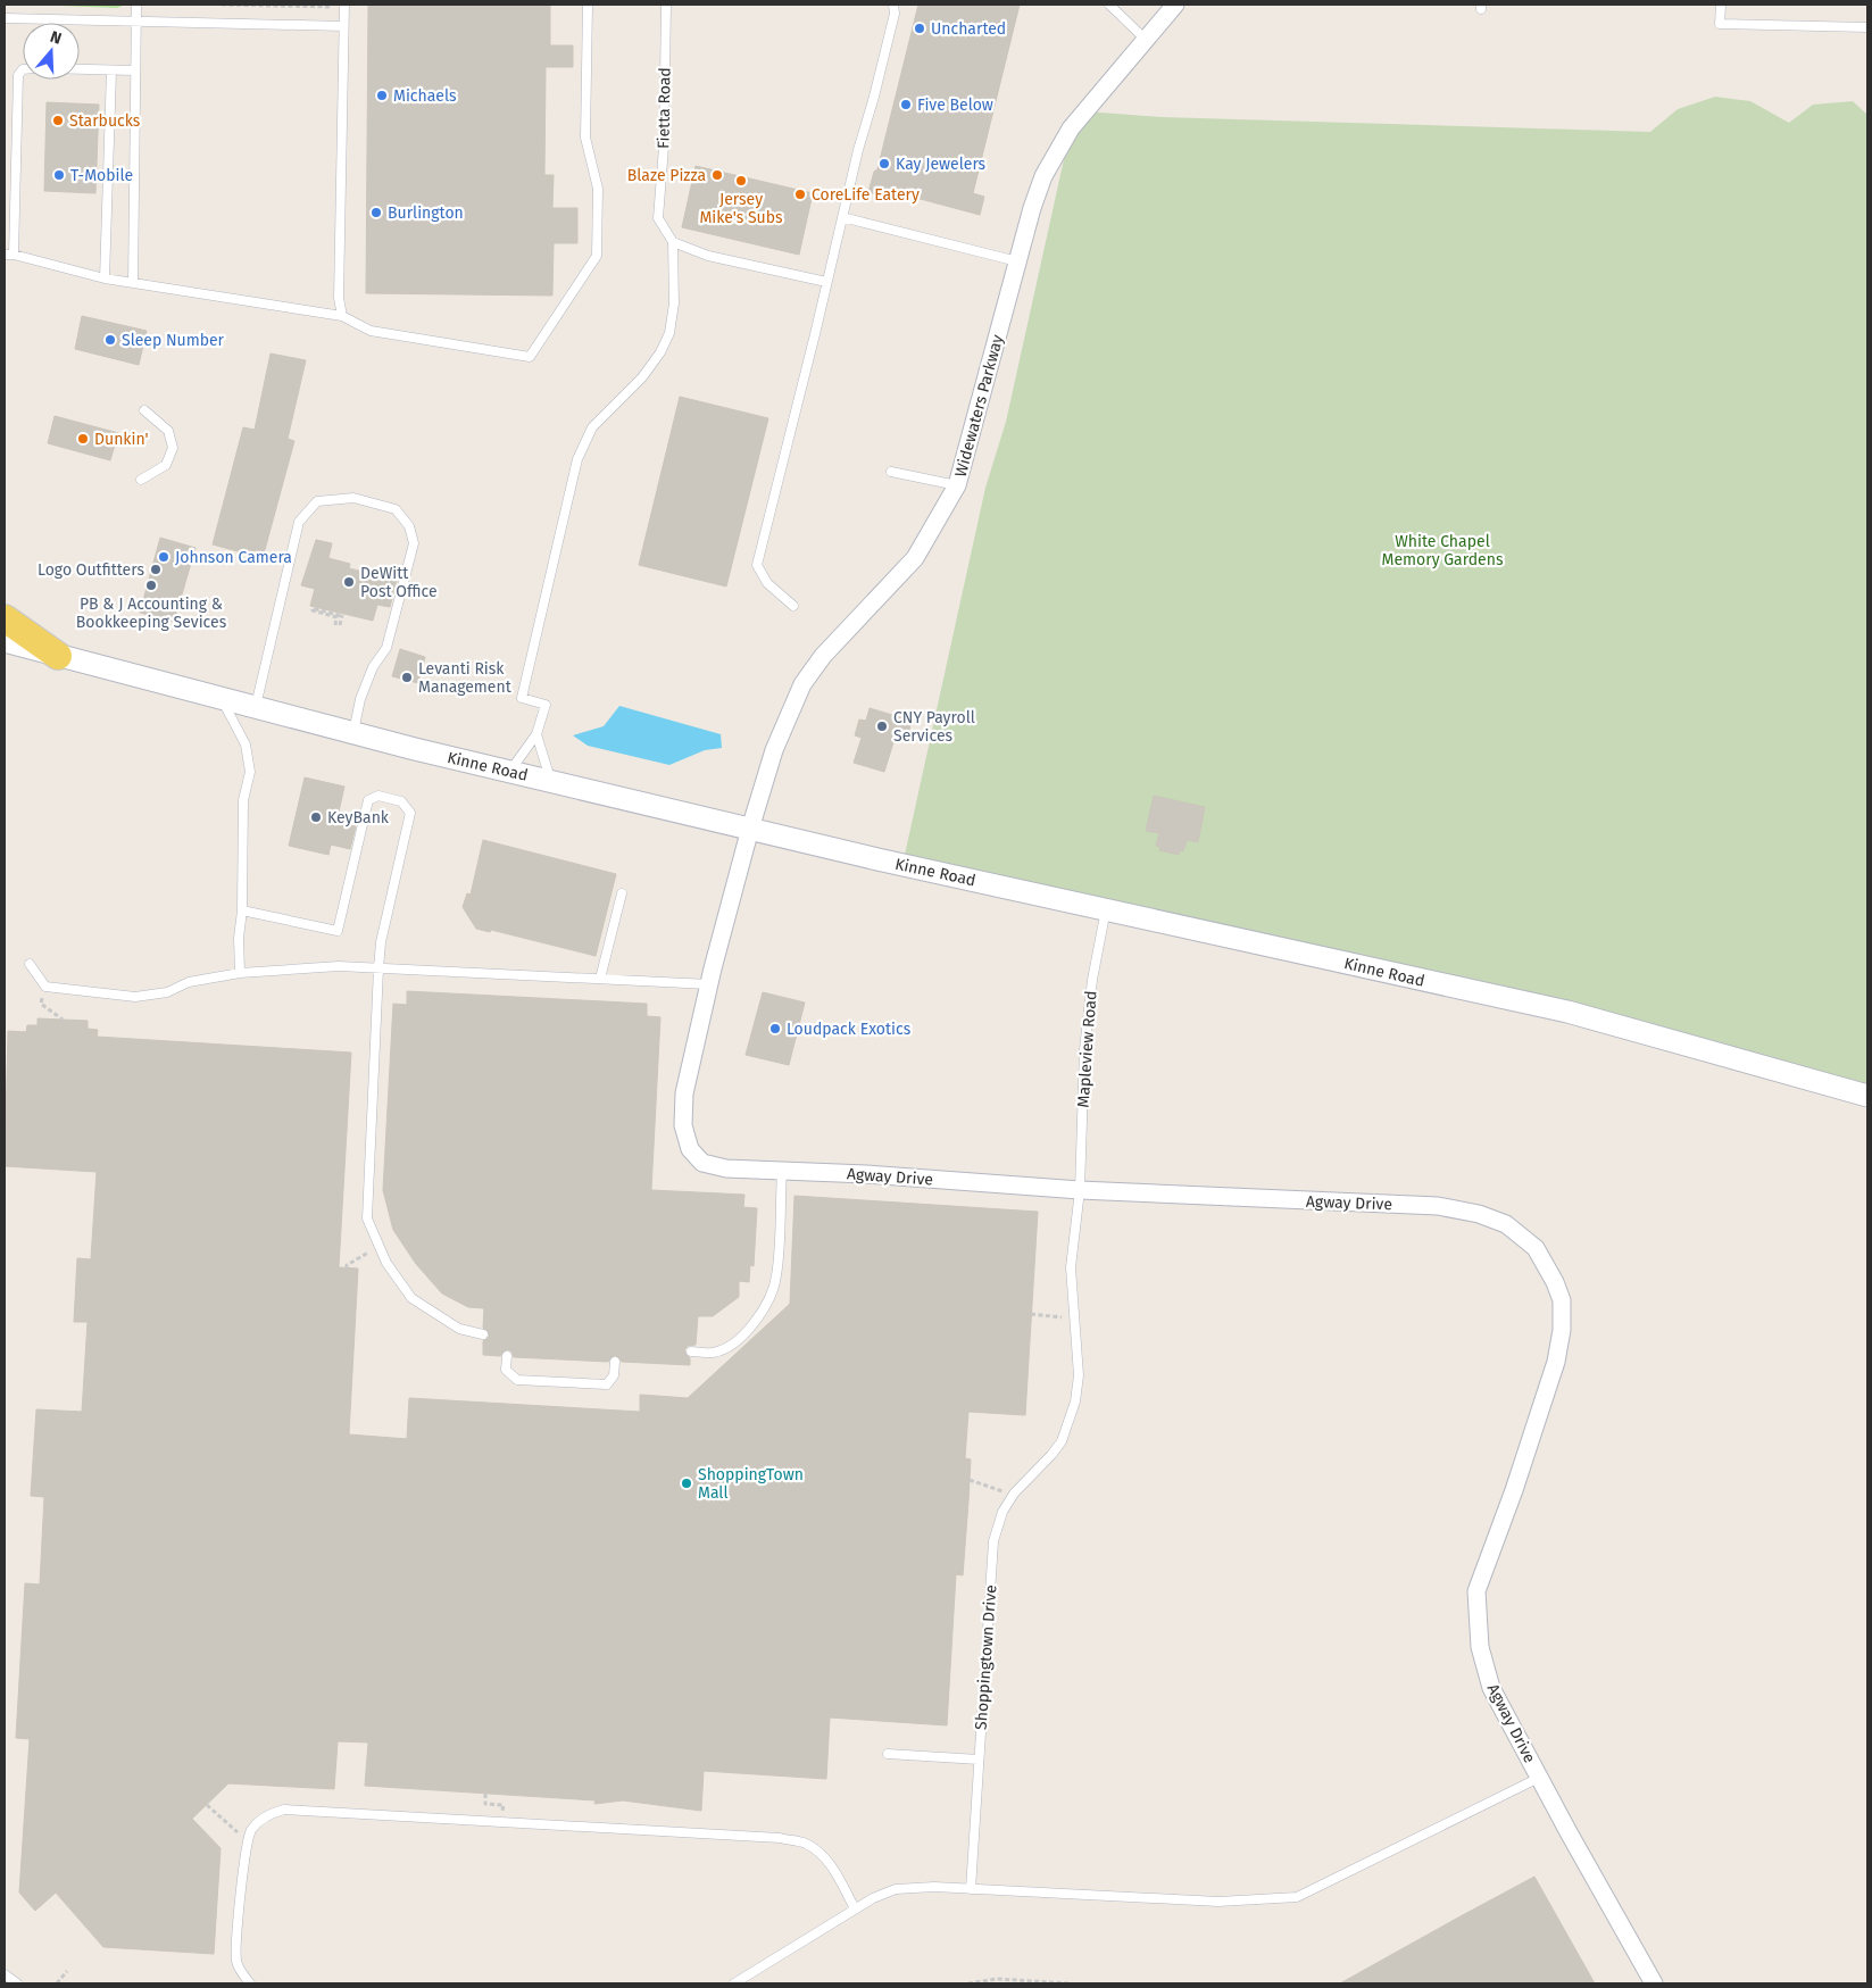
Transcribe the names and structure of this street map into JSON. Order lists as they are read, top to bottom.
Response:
{
  "streets": {
    "street": ["Widewaters Parkway", "Kinne Road", "Agway Drive"],
    "lane": ["Fietta Road", "Mapleview Road", "Shoppingtown Drive"]
  },
  "crossings": [
    ["Widewaters Parkway", "Kinne Road"],
    ["Widewaters Parkway", "Agway Drive"],
    ["Kinne Road", "Mapleview Road"],
    ["Kinne Road", "Agway Drive"],
    ["Mapleview Road", "Agway Drive"],
    ["Mapleview Road", "Shoppingtown Drive"],
    ["Agway Drive", "Shoppingtown Drive"]
  ],
  "parks": ["White Chapel Memory Gardens"],
  "places": [
    "Uncharted",
    "Michaels",
    "Five Below",
    "Starbucks",
    "Kay Jewelers",
    "T-Mobile",
    "Blaze Pizza",
    "Jersey Mike's Subs",
    "CoreLife Eatery",
    "Burlington",
    "Sleep Number",
    "Dunkin'",
    "Johnson Camera",
    "Logo Outfitters",
    "DeWitt Post Office",
    "PB & J Accounting & Bookkeeping Sevices",
    "Levanti Risk Management",
    "CNY Payroll Services",
    "KeyBank",
    "Loudpack Exotics",
    "ShoppingTown Mall"
  ],
  "north": "top"
}
